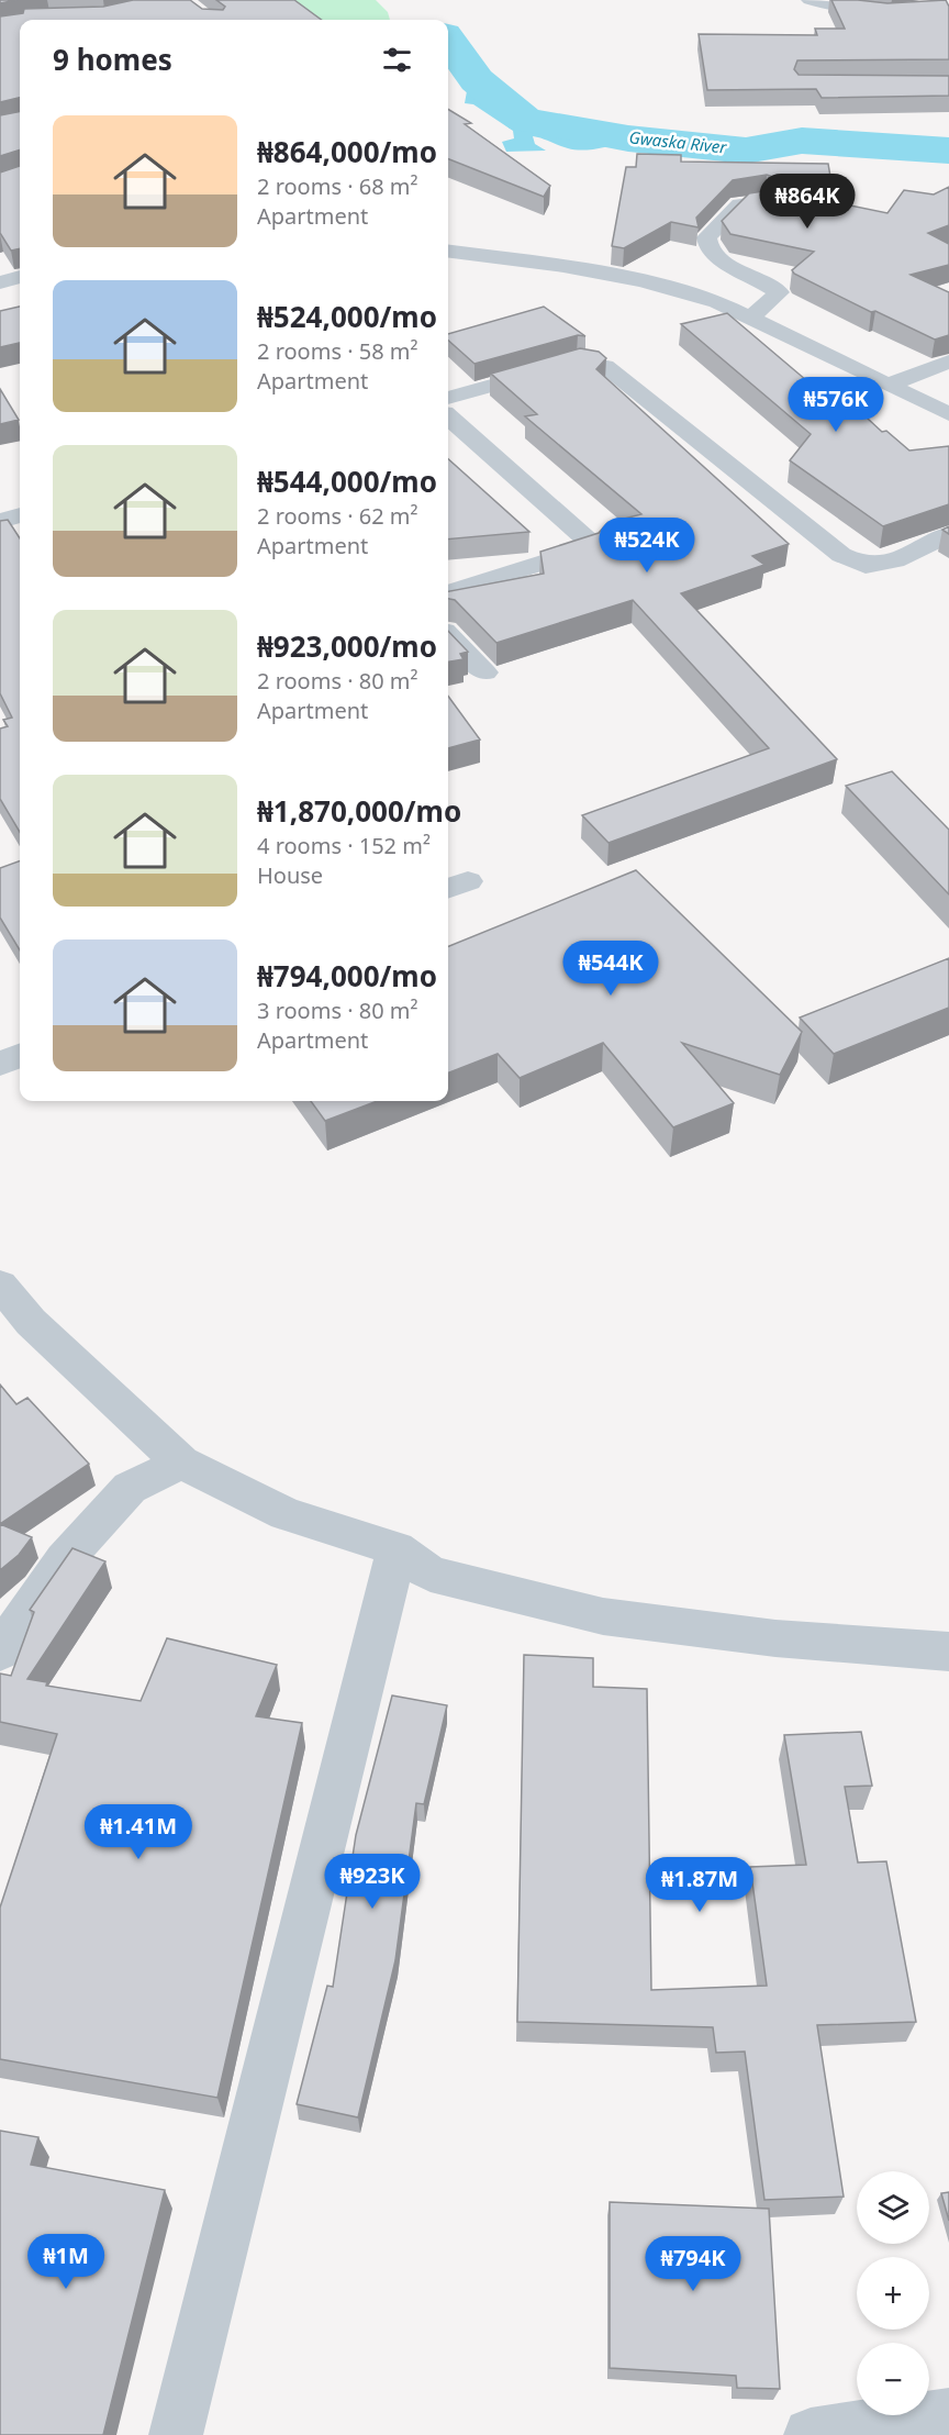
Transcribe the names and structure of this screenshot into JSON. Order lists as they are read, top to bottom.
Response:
{
  "water": ["Gwaska River"],
  "page": {
    "heading": "9 homes",
    "list": [
      {
        "name": "₦864,000/mo",
        "note": "2 rooms · 68 m² · Apartment"
      },
      {
        "name": "₦524,000/mo",
        "note": "2 rooms · 58 m² · Apartment"
      },
      {
        "name": "₦544,000/mo",
        "note": "2 rooms · 62 m² · Apartment"
      },
      {
        "name": "₦923,000/mo",
        "note": "2 rooms · 80 m² · Apartment"
      },
      {
        "name": "₦1,870,000/mo",
        "note": "4 rooms · 152 m² · House"
      },
      {
        "name": "₦794,000/mo",
        "note": "3 rooms · 80 m² · Apartment"
      }
    ],
    "price": [
      "₦864K",
      "₦576K",
      "₦524K",
      "₦544K",
      "₦1.41M",
      "₦923K",
      "₦1.87M",
      "₦1M",
      "₦794K"
    ],
    "map_buttons": ["+", "−"]
  }
}
